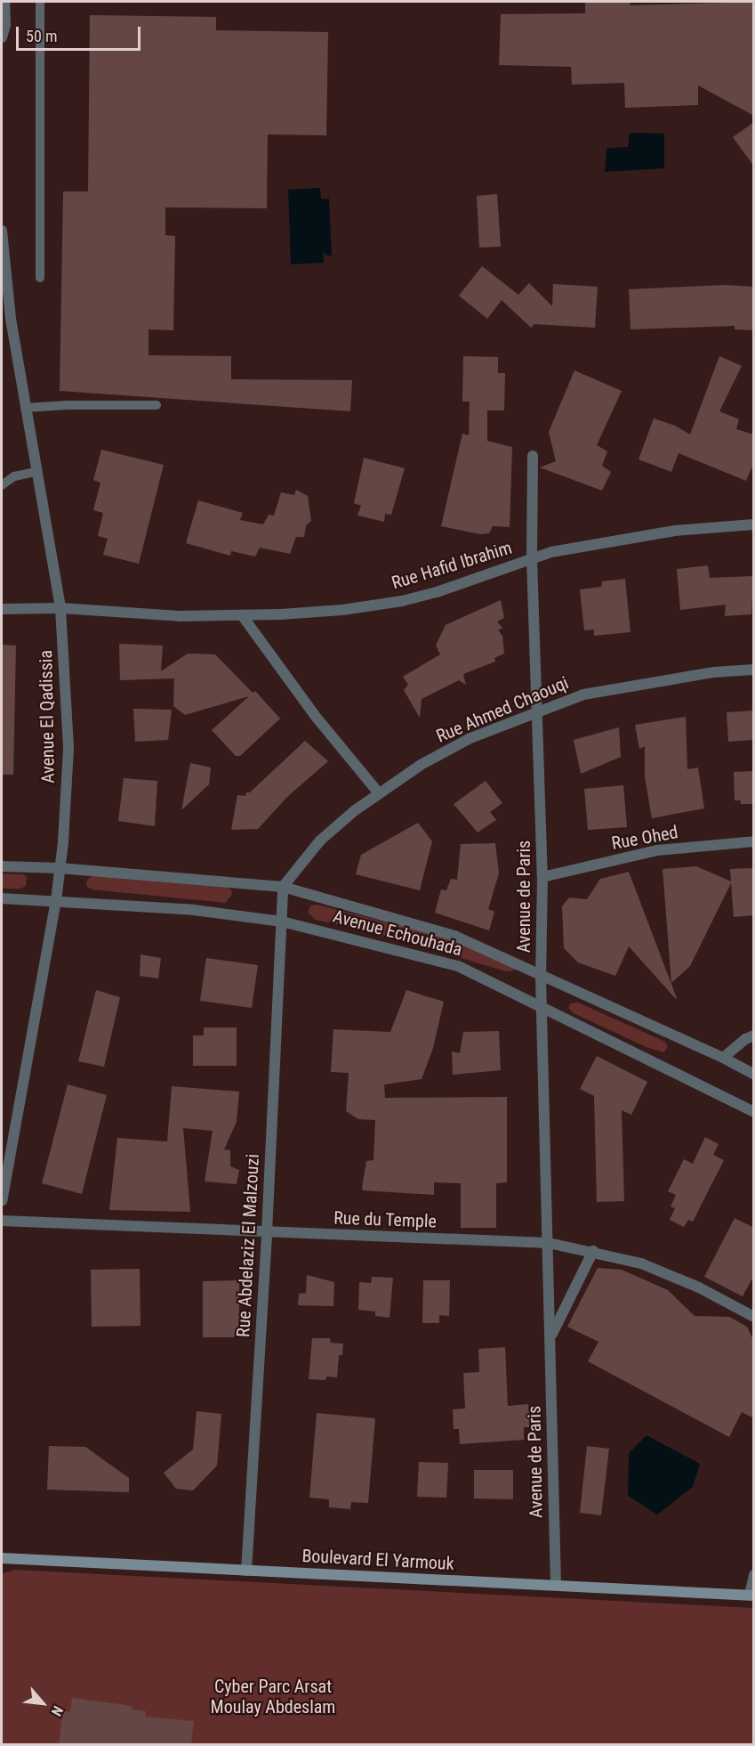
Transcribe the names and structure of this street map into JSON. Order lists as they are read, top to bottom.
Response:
{
  "streets": {
    "main road": ["Boulevard El Yarmouk"],
    "street": [
      "Rue Hafid Ibrahim",
      "Rue Ahmed Chaouqi",
      "Avenue El Qadissia",
      "Rue Ohed",
      "Avenue de Paris",
      "Avenue Echouhada",
      "Rue du Temple",
      "Rue Abdelaziz El Malzouzi"
    ]
  },
  "crossings": [
    ["Rue Hafid Ibrahim", "Avenue El Qadissia"],
    ["Rue Hafid Ibrahim", "Avenue de Paris"],
    ["Rue Ahmed Chaouqi", "Avenue de Paris"],
    ["Rue Ahmed Chaouqi", "Avenue Echouhada"],
    ["Avenue El Qadissia", "Avenue Echouhada"],
    ["Rue Ohed", "Avenue de Paris"],
    ["Avenue de Paris", "Avenue Echouhada"],
    ["Avenue de Paris", "Rue du Temple"],
    ["Avenue de Paris", "Boulevard El Yarmouk"],
    ["Avenue Echouhada", "Rue Abdelaziz El Malzouzi"],
    ["Rue du Temple", "Rue Abdelaziz El Malzouzi"],
    ["Rue Abdelaziz El Malzouzi", "Boulevard El Yarmouk"]
  ],
  "parks": ["Cyber Parc Arsat Moulay Abdeslam"],
  "scale_bar": "50 m",
  "north": "bottom right"
}
